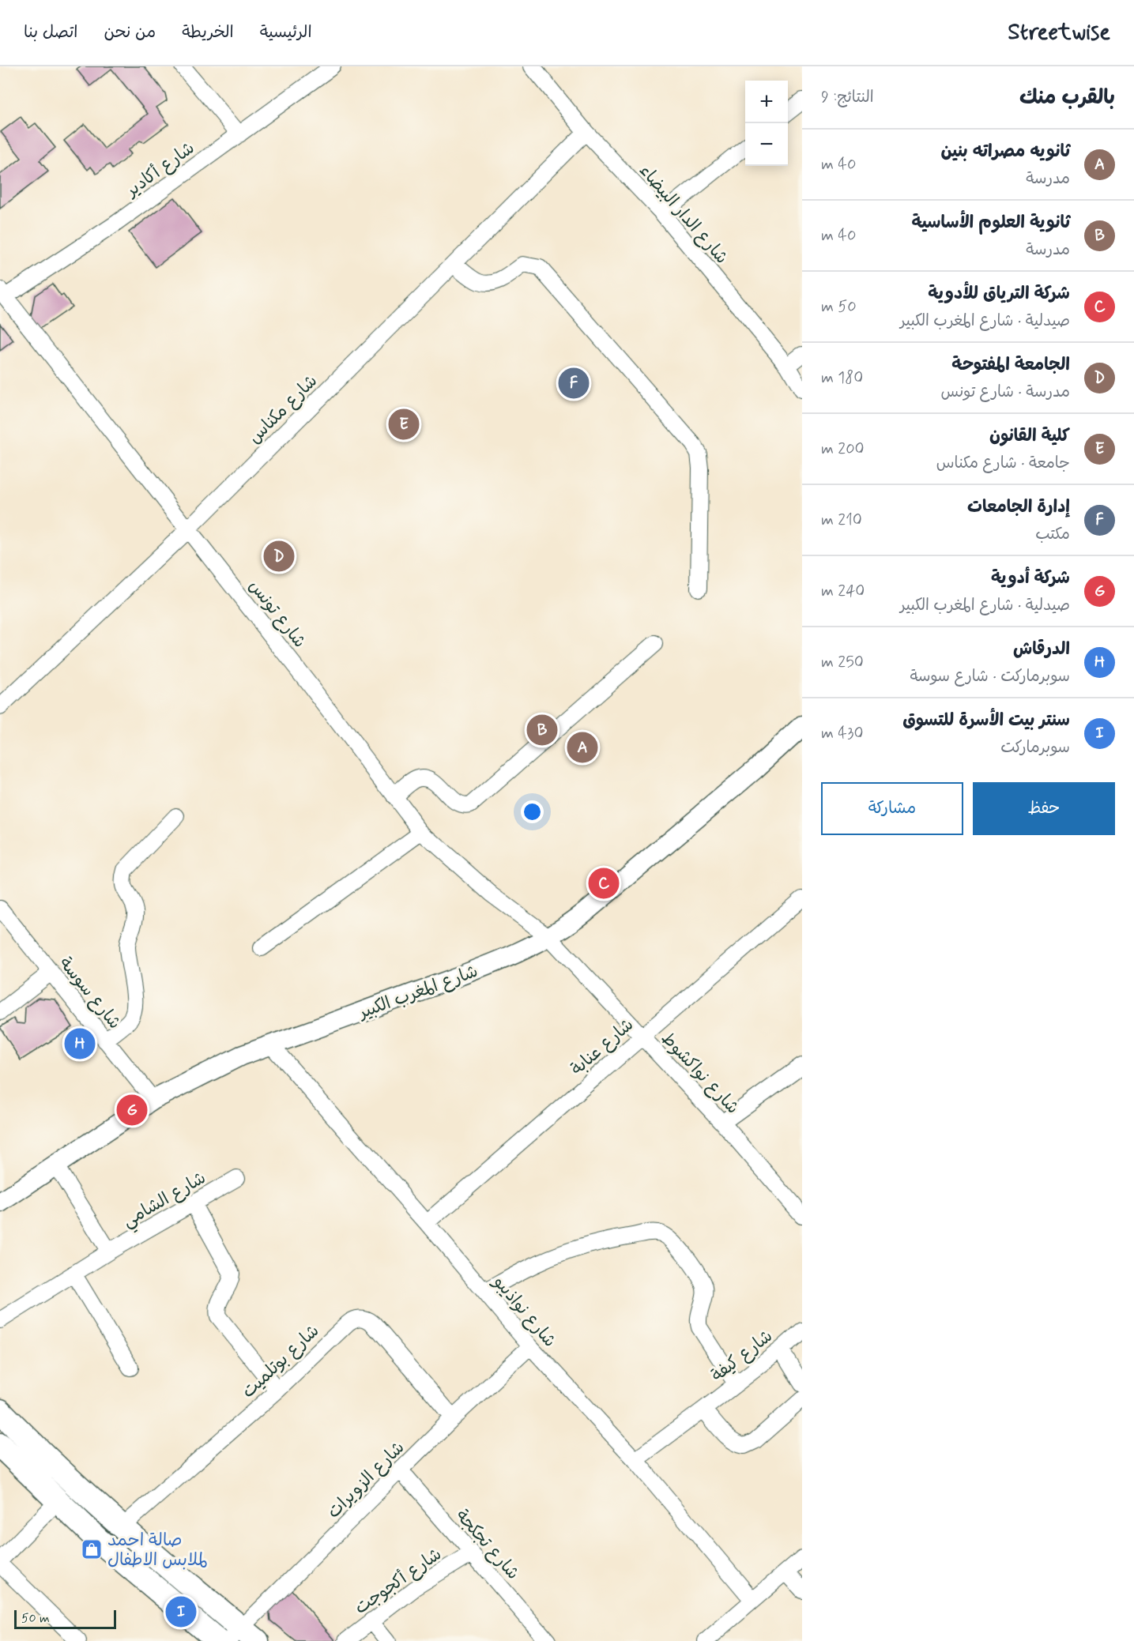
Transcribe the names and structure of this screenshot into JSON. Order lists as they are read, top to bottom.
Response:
{
  "streets": {
    "street": [
      "شارع أكادير",
      "شارع الدار البيضاء",
      "شارع مكناس",
      "شارع تونس",
      "شارع المغرب الكبير",
      "شارع سوسة",
      "شارع عنابة",
      "شارع نواكشوط",
      "شارع الشامي",
      "شارع نواذيبو",
      "شارع كيفة",
      "شارع بوتلميت",
      "شارع الزويرات",
      "شارع تجكجة",
      "شارع أكجوجت"
    ]
  },
  "crossings": [
    ["شارع أكادير", "شارع تونس"],
    ["شارع الدار البيضاء", "شارع مكناس"],
    ["شارع مكناس", "شارع تونس"],
    ["شارع تونس", "شارع المغرب الكبير"],
    ["شارع تونس", "شارع نواكشوط"],
    ["شارع المغرب الكبير", "شارع سوسة"],
    ["شارع المغرب الكبير", "شارع نواكشوط"],
    ["شارع المغرب الكبير", "شارع نواذيبو"],
    ["شارع عنابة", "شارع نواكشوط"],
    ["شارع عنابة", "شارع نواذيبو"],
    ["شارع نواذيبو", "شارع كيفة"],
    ["شارع نواذيبو", "شارع الزويرات"],
    ["شارع بوتلميت", "شارع الزويرات"],
    ["شارع الزويرات", "شارع تجكجة"],
    ["شارع تجكجة", "شارع أكجوجت"]
  ],
  "places": {
    "shop": ["صالة احمد لملابس الاطفال"]
  },
  "scale_bar": "50 m",
  "page": {
    "header": "Streetwise",
    "nav": [
      "الرئيسية",
      "الخريطة",
      "من نحن",
      "اتصل بنا"
    ],
    "heading": ["بالقرب منك", "النتائج: 9"],
    "map_buttons": ["+", "−"],
    "list": [
      {
        "mark": "A",
        "name": "ثانويه مصراته بنين",
        "note": "مدرسة",
        "value": "40 m"
      },
      {
        "mark": "B",
        "name": "ثانوية العلوم الأساسية",
        "note": "مدرسة",
        "value": "40 m"
      },
      {
        "mark": "C",
        "name": "شركة الترياق للأدوية",
        "note": "صيدلية · شارع المغرب الكبير",
        "value": "50 m"
      },
      {
        "mark": "D",
        "name": "الجامعة المفتوحة",
        "note": "مدرسة · شارع تونس",
        "value": "180 m"
      },
      {
        "mark": "E",
        "name": "كلية القانون",
        "note": "جامعة · شارع مكناس",
        "value": "200 m"
      },
      {
        "mark": "F",
        "name": "إدارة الجامعات",
        "note": "مكتب",
        "value": "210 m"
      },
      {
        "mark": "G",
        "name": "شركة أدوية",
        "note": "صيدلية · شارع المغرب الكبير",
        "value": "240 m"
      },
      {
        "mark": "H",
        "name": "الدرقاش",
        "note": "سوبرماركت · شارع سوسة",
        "value": "250 m"
      },
      {
        "mark": "I",
        "name": "سنتر بيت الأسرة للتسوق",
        "note": "سوبرماركت",
        "value": "430 m"
      }
    ],
    "pins": [
      "F",
      "E",
      "D",
      "B",
      "A",
      "C",
      "H",
      "G",
      "I"
    ],
    "buttons": ["حفظ", "مشاركة"],
    "scale": "50 m"
  }
}
